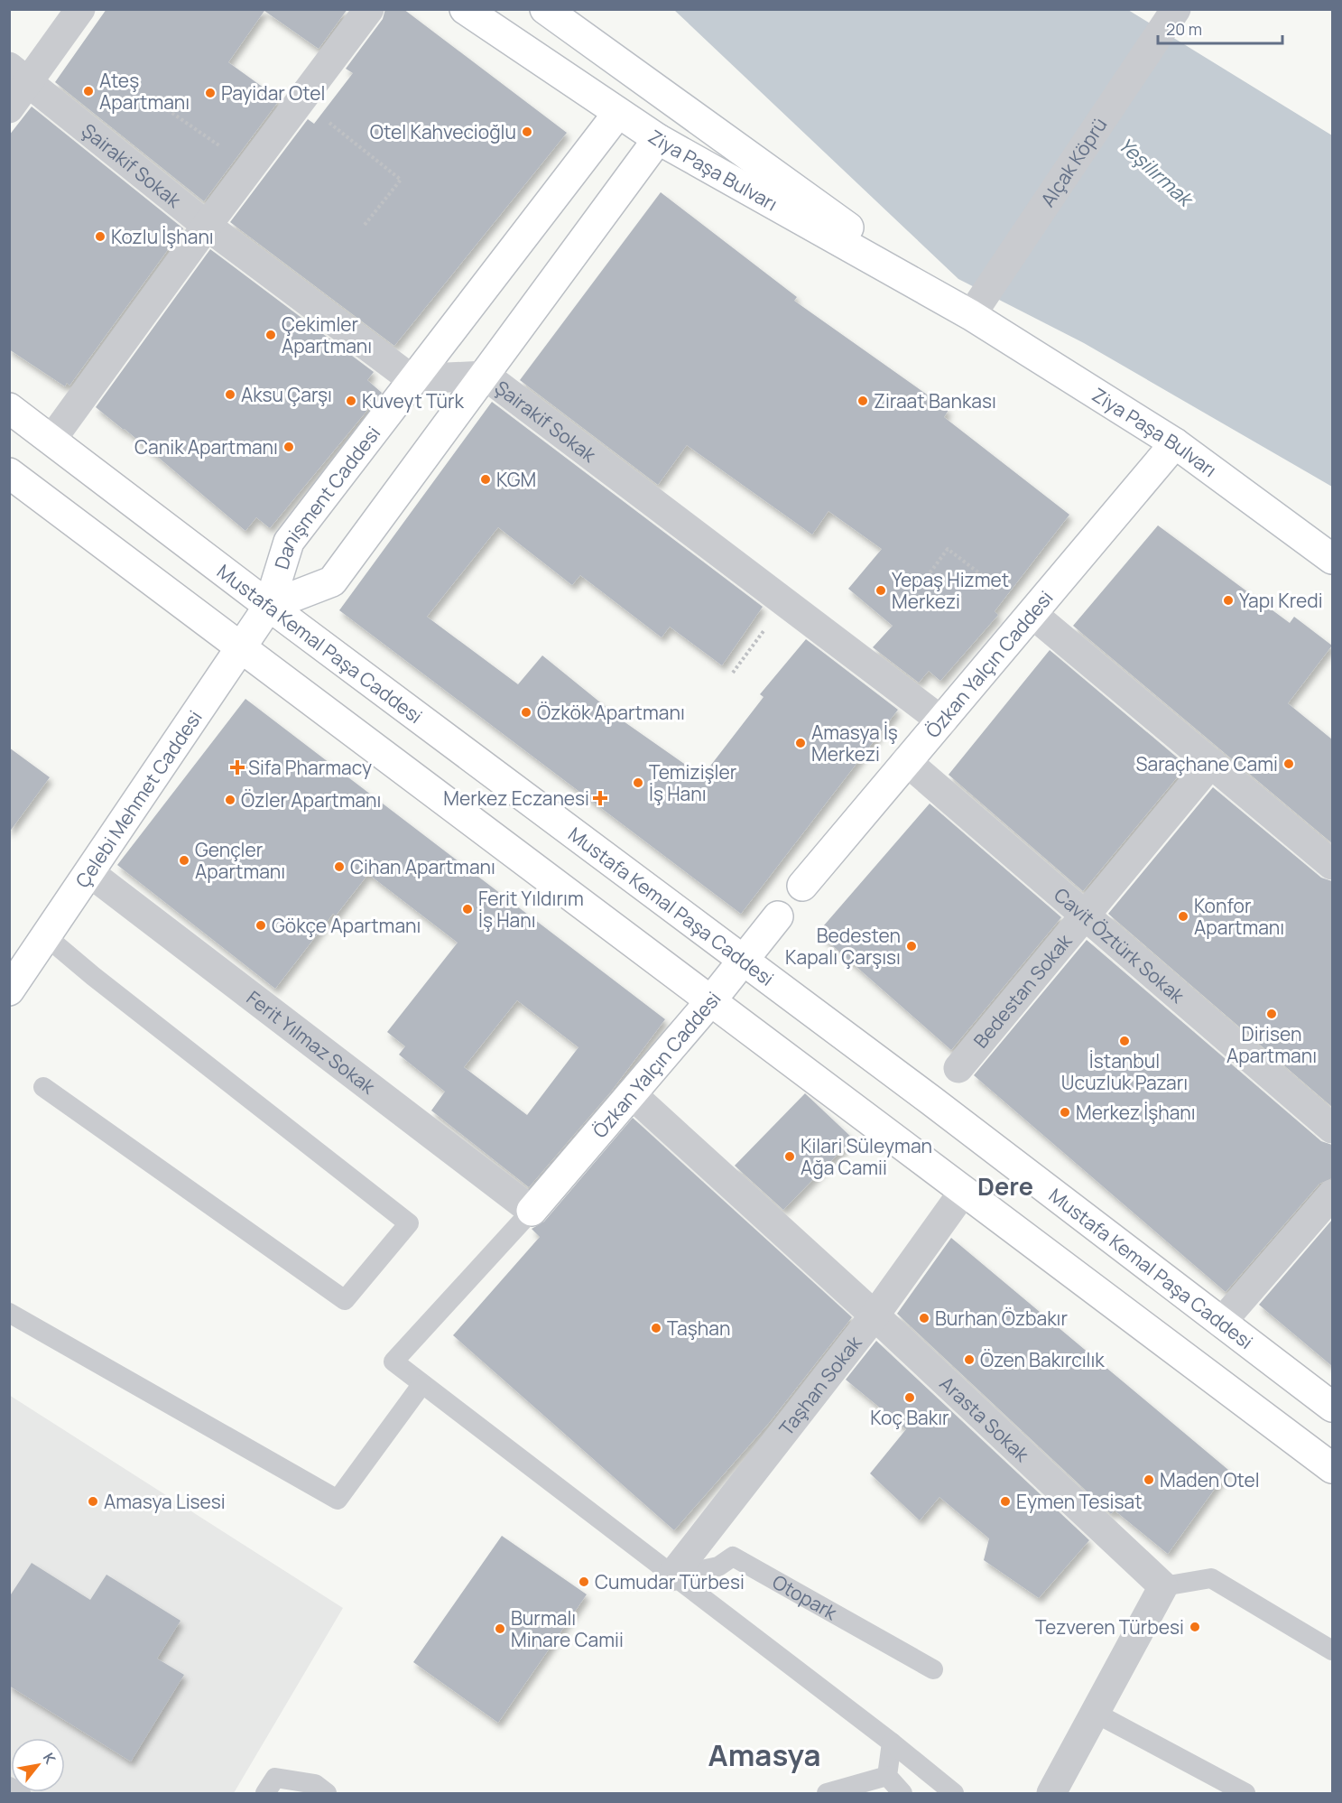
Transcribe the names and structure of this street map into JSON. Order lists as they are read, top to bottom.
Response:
{
  "streets": {
    "street": [
      "Alçak Köprü",
      "Şairakif Sokak",
      "Ziya Paşa Bulvarı",
      "Danişment Caddesi",
      "Mustafa Kemal Paşa Caddesi",
      "Özkan Yalçın Caddesi",
      "Çelebi Mehmet Caddesi",
      "Cavit Öztürk Sokak",
      "Bedestan Sokak",
      "Ferit Yılmaz Sokak",
      "Taşhan Sokak",
      "Arasta Sokak"
    ],
    "lane": ["Otopark"]
  },
  "crossings": [
    ["Alçak Köprü", "Ziya Paşa Bulvarı"],
    ["Şairakif Sokak", "Danişment Caddesi"],
    ["Şairakif Sokak", "Özkan Yalçın Caddesi"],
    ["Ziya Paşa Bulvarı", "Danişment Caddesi"],
    ["Ziya Paşa Bulvarı", "Özkan Yalçın Caddesi"],
    ["Danişment Caddesi", "Mustafa Kemal Paşa Caddesi"],
    ["Danişment Caddesi", "Çelebi Mehmet Caddesi"],
    ["Mustafa Kemal Paşa Caddesi", "Özkan Yalçın Caddesi"],
    ["Mustafa Kemal Paşa Caddesi", "Çelebi Mehmet Caddesi"],
    ["Özkan Yalçın Caddesi", "Cavit Öztürk Sokak"],
    ["Özkan Yalçın Caddesi", "Ferit Yılmaz Sokak"],
    ["Özkan Yalçın Caddesi", "Arasta Sokak"],
    ["Çelebi Mehmet Caddesi", "Ferit Yılmaz Sokak"],
    ["Cavit Öztürk Sokak", "Bedestan Sokak"],
    ["Taşhan Sokak", "Arasta Sokak"],
    ["Taşhan Sokak", "Otopark"]
  ],
  "districts": ["Dere", "Amasya"],
  "water": ["Yeşilırmak"],
  "places": {
    "other": [
      "Ateş Apartmanı",
      "Payidar Otel",
      "Otel Kahvecioğlu",
      "Kozlu İşhanı",
      "Çekimler Apartmanı",
      "Aksu Çarşı",
      "Kuveyt Türk",
      "Ziraat Bankası",
      "Canik Apartmanı",
      "KGM",
      "Yepaş Hizmet Merkezi",
      "Yapı Kredi",
      "Özkök Apartmanı",
      "Amasya İş Merkezi",
      "Saraçhane Cami",
      "Temizişler İş Hanı",
      "Özler Apartmanı",
      "Gençler Apartmanı",
      "Cihan Apartmanı",
      "Ferit Yıldırım İş Hanı",
      "Konfor Apartmanı",
      "Gökçe Apartmanı",
      "Bedesten Kapalı Çarşısı",
      "Dirisen Apartmanı",
      "İstanbul Ucuzluk Pazarı",
      "Merkez İşhanı",
      "Kilari Süleyman Ağa Camii",
      "Burhan Özbakır",
      "Taşhan",
      "Özen Bakırcılık",
      "Koç Bakır",
      "Maden Otel",
      "Amasya Lisesi",
      "Eymen Tesisat",
      "Cumudar Türbesi",
      "Tezveren Türbesi",
      "Burmalı Minare Camii"
    ],
    "health": ["Sifa Pharmacy", "Merkez Eczanesi"]
  },
  "scale_bar": "20 m",
  "north": "top right"
}
